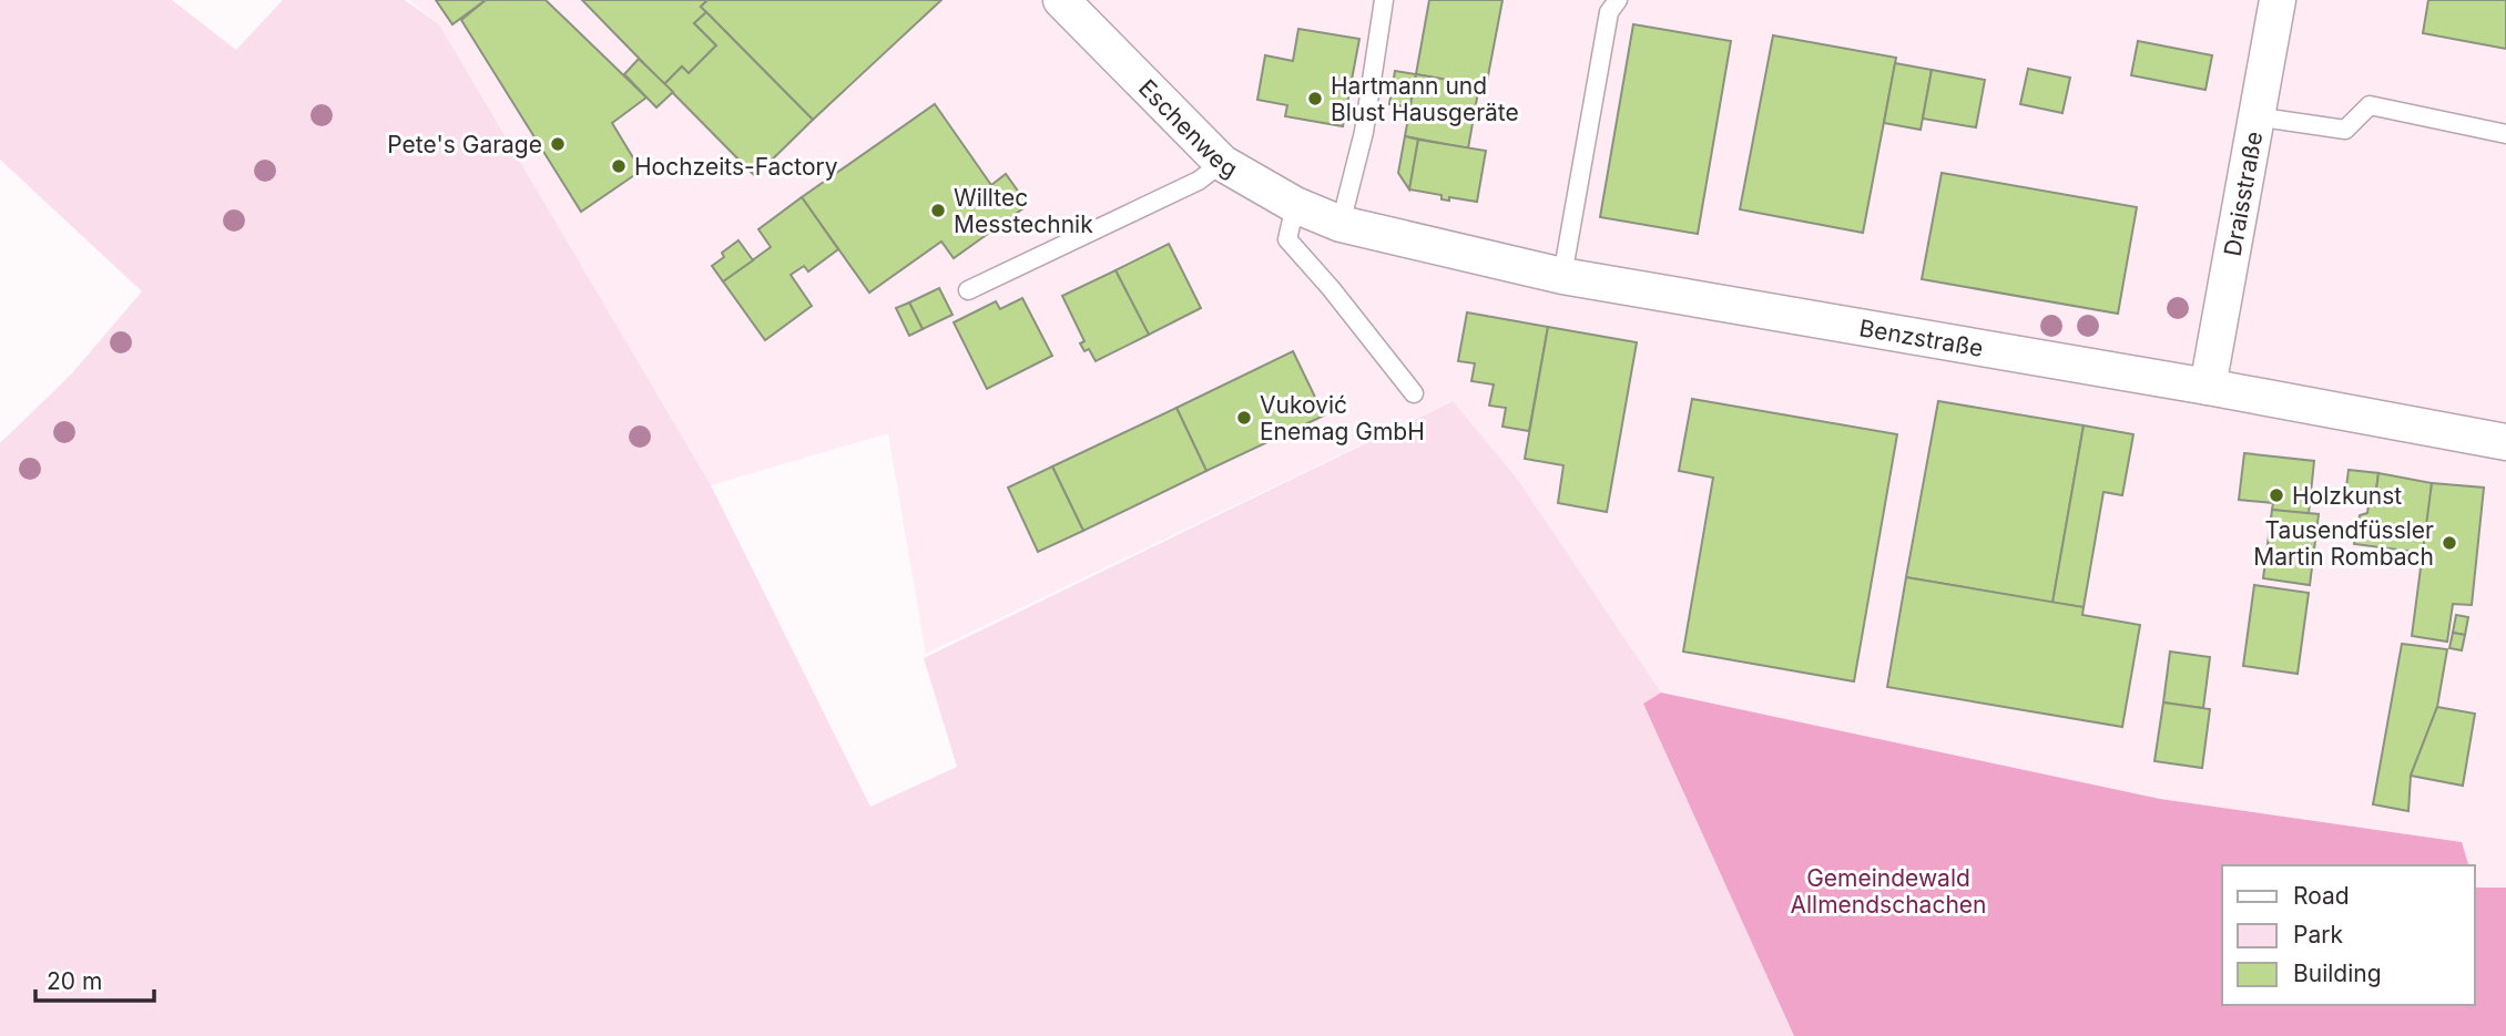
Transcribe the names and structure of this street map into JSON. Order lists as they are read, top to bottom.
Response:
{
  "streets": {
    "street": ["Eschenweg", "Draisstraße", "Benzstraße"]
  },
  "crossings": [
    ["Eschenweg", "Benzstraße"],
    ["Draisstraße", "Benzstraße"]
  ],
  "parks": ["Gemeindewald Allmendschachen"],
  "places": [
    "Hartmann und Blust Hausgeräte",
    "Pete's Garage",
    "Hochzeits-Factory",
    "Willtec Messtechnik",
    "Vuković Enemag GmbH",
    "Holzkunst",
    "Tausendfüssler Martin Rombach"
  ],
  "legend": ["Road", "Park", "Building"],
  "scale_bar": "20 m"
}
